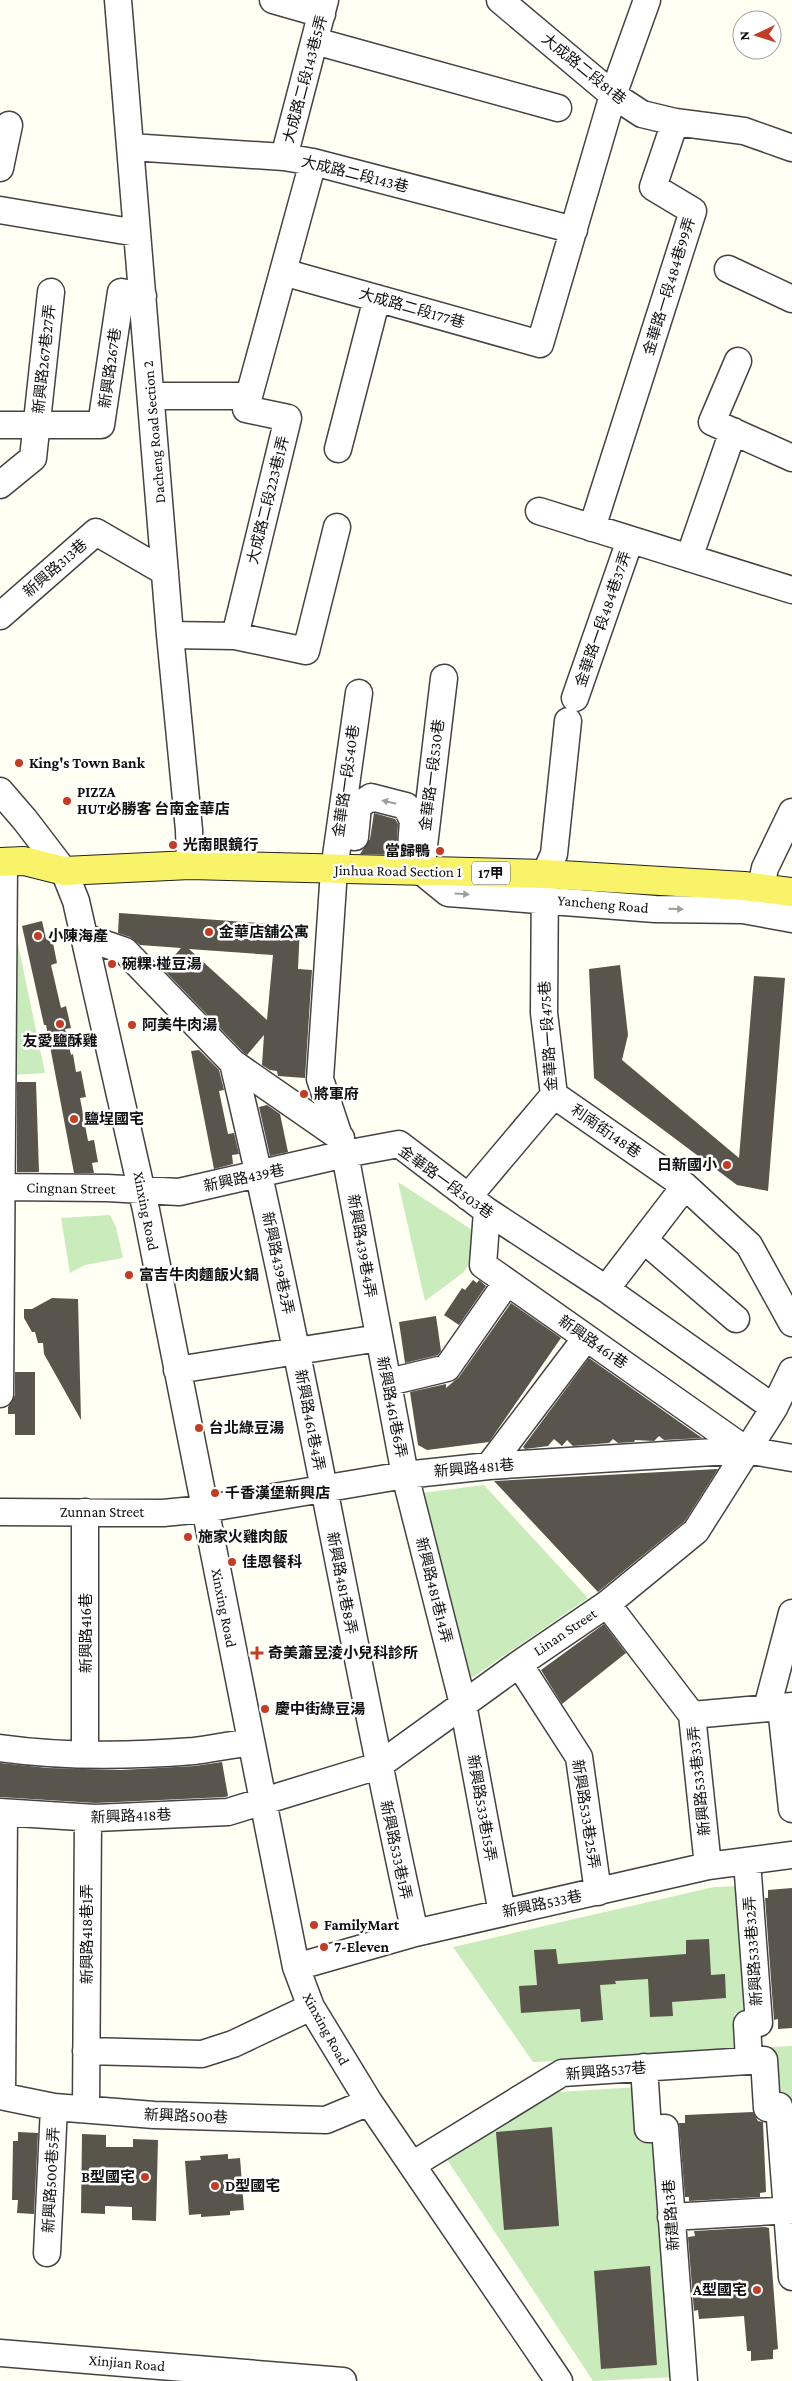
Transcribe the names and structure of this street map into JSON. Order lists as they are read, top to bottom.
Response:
{
  "streets": {
    "main road": ["Jinhua Road Section 1", "17甲"],
    "street": [
      "大成路二段81巷",
      "大成路二段143巷5弄",
      "大成路二段143巷",
      "金華路一段484巷99弄",
      "大成路二段177巷",
      "新興路267巷27弄",
      "新興路267巷",
      "Dacheng Road Section 2",
      "大成路二段223巷1弄",
      "新興路313巷",
      "金華路一段484巷37弄",
      "金華路一段530巷",
      "金華路一段540巷",
      "金華路一段475巷",
      "利南街148巷",
      "新興路439巷",
      "金華路一段503巷",
      "Cingnan Street",
      "Xinxing Road",
      "新興路439巷4弄",
      "新興路439巷2弄",
      "新興路461巷",
      "新興路461巷6弄",
      "新興路461巷4弄",
      "新興路481巷",
      "Zunnan Street",
      "新興路481巷8弄",
      "新興路481巷14弄",
      "Linan Street",
      "新興路416巷",
      "新興路533巷33弄",
      "新興路533巷15弄",
      "新興路533巷25弄",
      "新興路418巷",
      "新興路533巷1弄",
      "新興路533巷",
      "新興路418巷1弄",
      "新興路533巷32弄",
      "新興路537巷",
      "新興路500巷",
      "新興路500巷5弄",
      "新建路13巷",
      "Xinjian Road"
    ]
  },
  "crossings": [
    ["大成路二段81巷", "金華路一段484巷99弄"],
    ["大成路二段143巷5弄", "大成路二段143巷"],
    ["大成路二段143巷", "大成路二段177巷"],
    ["大成路二段143巷", "Dacheng Road Section 2"],
    ["金華路一段484巷99弄", "金華路一段484巷37弄"],
    ["新興路267巷27弄", "新興路267巷"],
    ["新興路267巷", "Dacheng Road Section 2"],
    ["Dacheng Road Section 2", "新興路313巷"],
    ["Dacheng Road Section 2", "Jinhua Road Section 1"],
    ["金華路一段484巷37弄", "Jinhua Road Section 1"],
    ["金華路一段484巷37弄", "金華路一段475巷"],
    ["金華路一段530巷", "Jinhua Road Section 1"],
    ["金華路一段540巷", "Jinhua Road Section 1"],
    ["Jinhua Road Section 1", "17甲"],
    ["Jinhua Road Section 1", "金華路一段475巷"],
    ["Jinhua Road Section 1", "Xinxing Road"],
    ["17甲", "Xinxing Road"],
    ["金華路一段475巷", "利南街148巷"],
    ["金華路一段475巷", "金華路一段503巷"],
    ["金華路一段475巷", "新興路461巷"],
    ["新興路439巷", "金華路一段503巷"],
    ["新興路439巷", "Cingnan Street"],
    ["新興路439巷", "Xinxing Road"],
    ["新興路439巷", "新興路439巷4弄"],
    ["新興路439巷", "新興路439巷2弄"],
    ["金華路一段503巷", "新興路439巷4弄"],
    ["金華路一段503巷", "新興路461巷"],
    ["金華路一段503巷", "Linan Street"],
    ["Cingnan Street", "Xinxing Road"],
    ["Xinxing Road", "新興路481巷"],
    ["Xinxing Road", "Zunnan Street"],
    ["Xinxing Road", "Linan Street"],
    ["Xinxing Road", "新興路418巷"],
    ["Xinxing Road", "新興路533巷"],
    ["Xinxing Road", "新興路537巷"],
    ["Xinxing Road", "新興路500巷"],
    ["新興路439巷4弄", "新興路461巷6弄"],
    ["新興路439巷2弄", "新興路461巷4弄"],
    ["新興路461巷", "新興路481巷"],
    ["新興路461巷", "Linan Street"],
    ["新興路461巷6弄", "新興路481巷"],
    ["新興路461巷6弄", "新興路481巷14弄"],
    ["新興路461巷4弄", "新興路481巷"],
    ["新興路461巷4弄", "新興路481巷8弄"],
    ["新興路481巷", "Zunnan Street"],
    ["新興路481巷", "新興路481巷8弄"],
    ["新興路481巷", "新興路481巷14弄"],
    ["新興路481巷", "Linan Street"],
    ["Zunnan Street", "新興路416巷"],
    ["新興路481巷8弄", "Linan Street"],
    ["新興路481巷8弄", "新興路533巷1弄"],
    ["新興路481巷14弄", "Linan Street"],
    ["新興路481巷14弄", "新興路533巷15弄"],
    ["Linan Street", "新興路533巷33弄"],
    ["Linan Street", "新興路533巷15弄"],
    ["Linan Street", "新興路533巷25弄"],
    ["Linan Street", "新興路418巷"],
    ["Linan Street", "新興路533巷1弄"],
    ["新興路533巷33弄", "新興路533巷"],
    ["新興路533巷15弄", "新興路533巷"],
    ["新興路533巷25弄", "新興路533巷"],
    ["新興路418巷", "新興路418巷1弄"],
    ["新興路533巷1弄", "新興路533巷"],
    ["新興路533巷", "新興路533巷32弄"],
    ["新興路418巷1弄", "新興路500巷"],
    ["新興路533巷32弄", "新興路537巷"],
    ["新興路537巷", "新建路13巷"],
    ["新興路500巷", "新興路500巷5弄"]
  ],
  "places": {
    "other": [
      "King's Town Bank",
      "PIZZA HUT必勝客 台南金華店",
      "光南眼鏡行",
      "當歸鴨",
      "金華店舖公寓",
      "小陳海產",
      "碗粿·椪豆湯",
      "友愛鹽酥雞",
      "阿美牛肉湯",
      "將軍府",
      "鹽埕國宅",
      "日新國小",
      "富吉牛肉麵飯火鍋",
      "台北綠豆湯",
      "千香漢堡新興店",
      "施家火雞肉飯",
      "佳恩餐科",
      "慶中街綠豆湯",
      "FamilyMart",
      "7-Eleven",
      "B型國宅",
      "D型國宅",
      "A型國宅"
    ],
    "health": ["奇美蕭昱淩小兒科診所"]
  },
  "north": "left"
}
